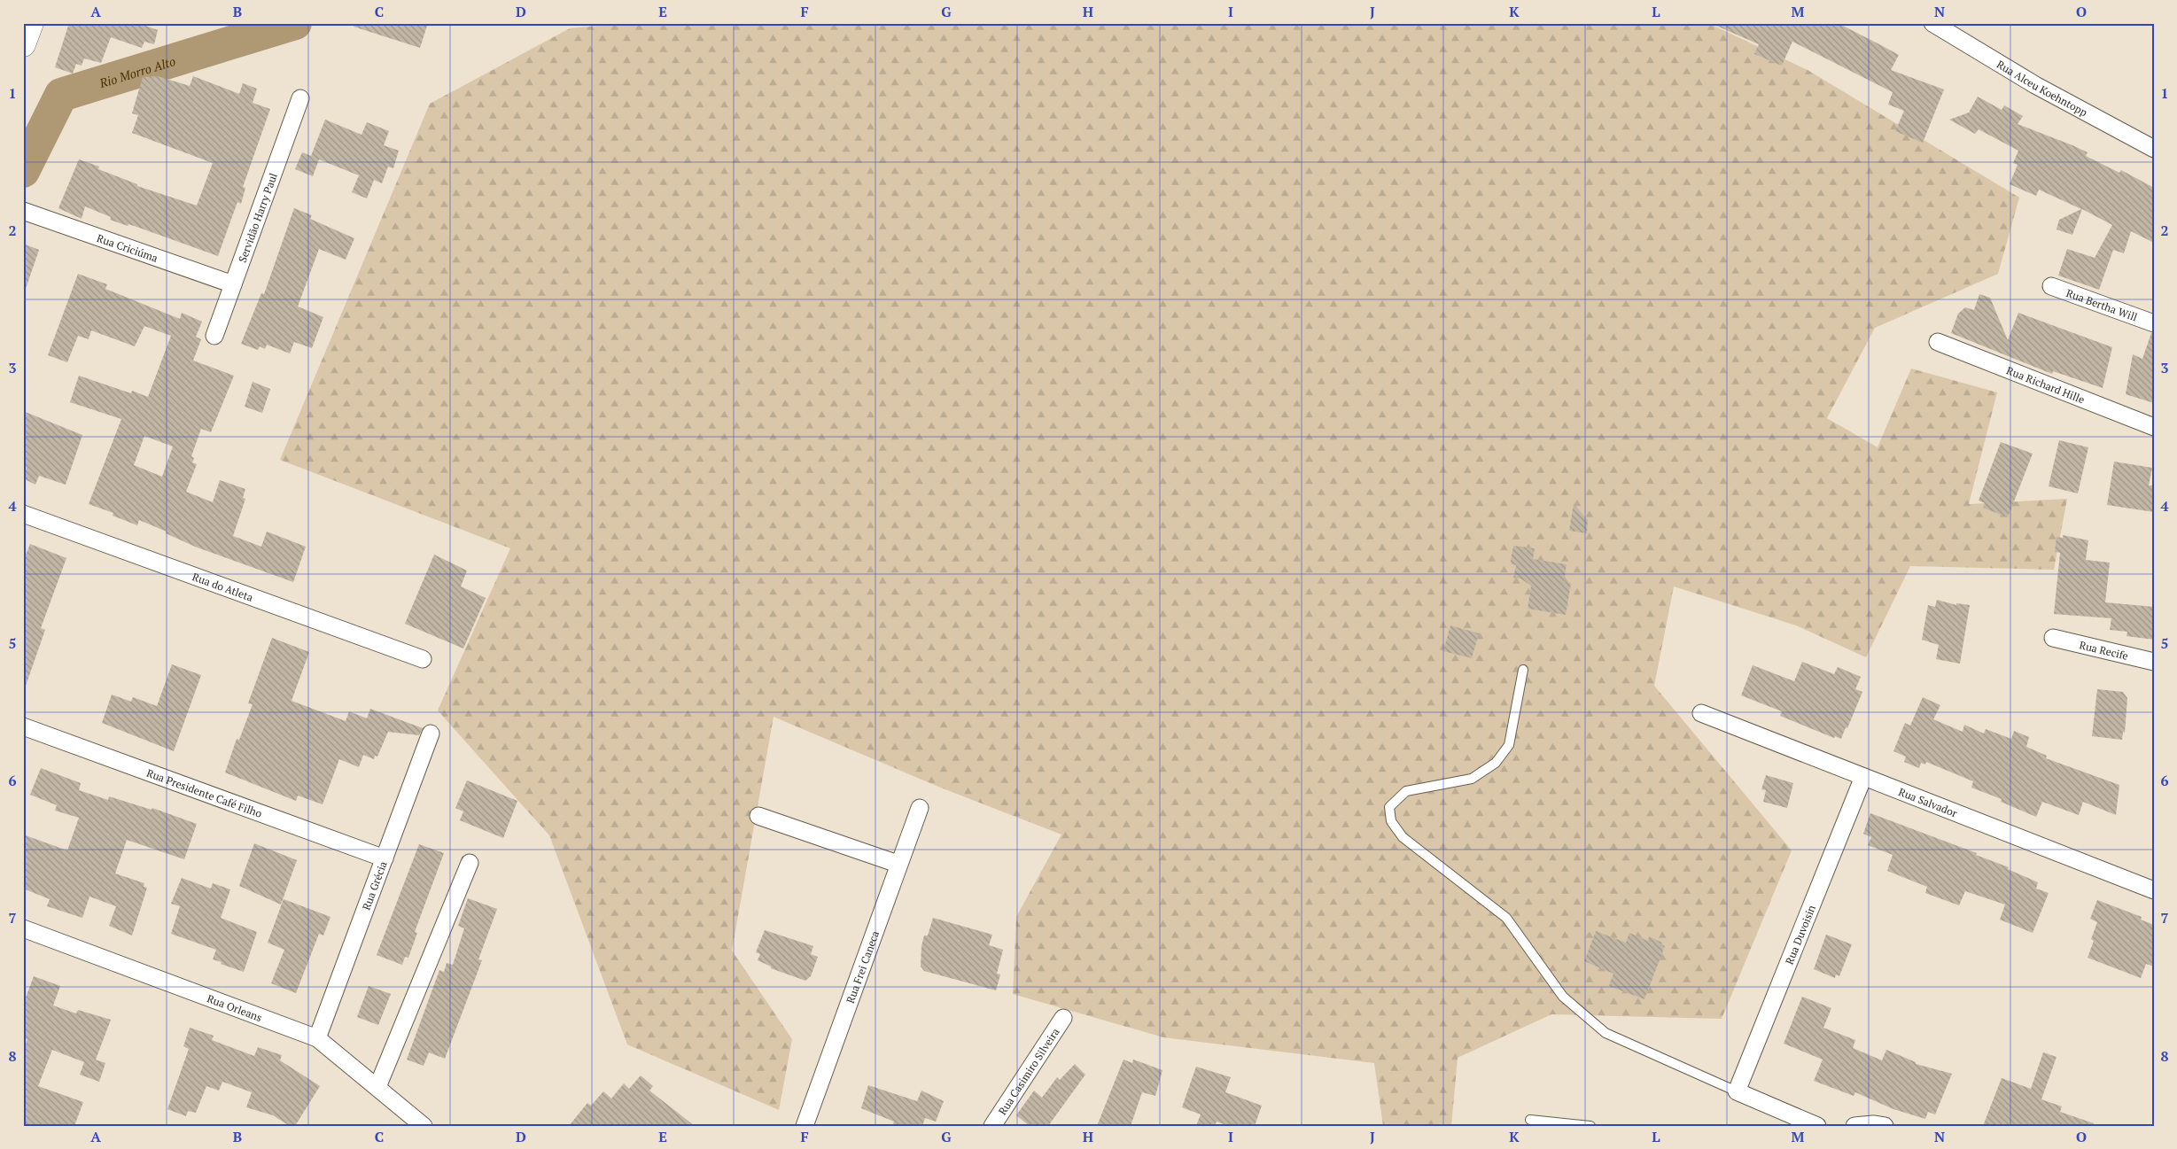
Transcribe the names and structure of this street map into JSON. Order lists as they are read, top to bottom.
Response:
{
  "streets": {
    "street": [
      "Rua Alceu Koehntopp",
      "Servidão Harry Paul",
      "Rua Criciúma",
      "Rua Bertha Will",
      "Rua Richard Hille",
      "Rua do Atleta",
      "Rua Recife",
      "Rua Presidente Café Filho",
      "Rua Salvador",
      "Rua Grécia",
      "Rua Duvoisin",
      "Rua Frei Caneca",
      "Rua Orleans",
      "Rua Casimiro Silveira"
    ]
  },
  "crossings": [
    ["Servidão Harry Paul", "Rua Criciúma"],
    ["Rua Presidente Café Filho", "Rua Grécia"],
    ["Rua Salvador", "Rua Duvoisin"],
    ["Rua Grécia", "Rua Orleans"]
  ],
  "water": ["Rio Morro Alto"],
  "grid": {
    "columns": [
      "A",
      "B",
      "C",
      "D",
      "E",
      "F",
      "G",
      "H",
      "I",
      "J",
      "K",
      "L",
      "M",
      "N",
      "O"
    ],
    "rows": [
      "1",
      "2",
      "3",
      "4",
      "5",
      "6",
      "7",
      "8"
    ]
  }
}
